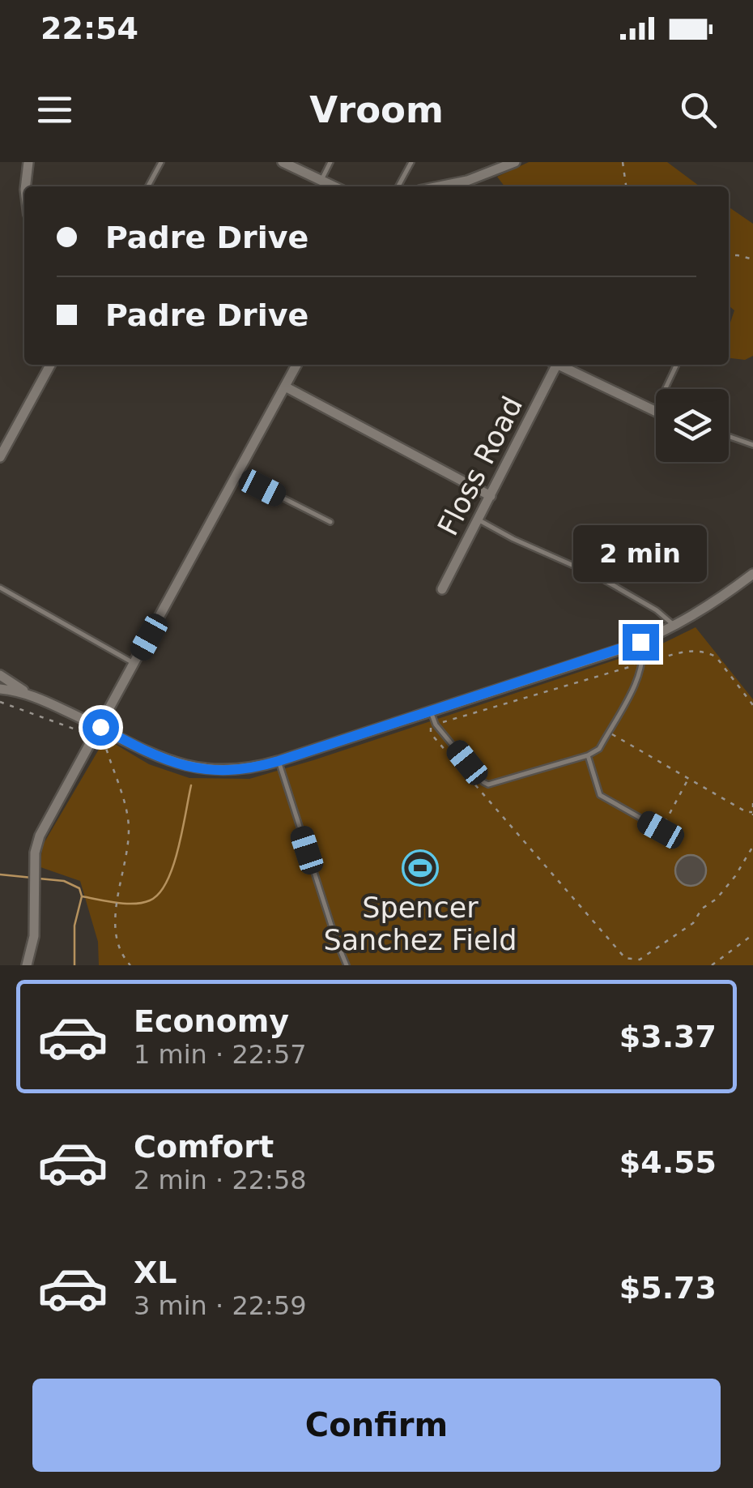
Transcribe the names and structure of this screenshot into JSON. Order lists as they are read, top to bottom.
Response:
{
  "streets": {
    "street": ["Floss Road"]
  },
  "places": {
    "sports": ["Spencer Sanchez Field"]
  },
  "page": {
    "status": "22:54",
    "header": "Vroom",
    "banner": ["Padre Drive", "Padre Drive"],
    "bubble": "2 min",
    "list": [
      {
        "name": "Economy",
        "note": "1 min · 22:57",
        "value": "$3.37"
      },
      {
        "name": "Comfort",
        "note": "2 min · 22:58",
        "value": "$4.55"
      },
      {
        "name": "XL",
        "note": "3 min · 22:59",
        "value": "$5.73"
      }
    ],
    "buttons": "Confirm"
  }
}
